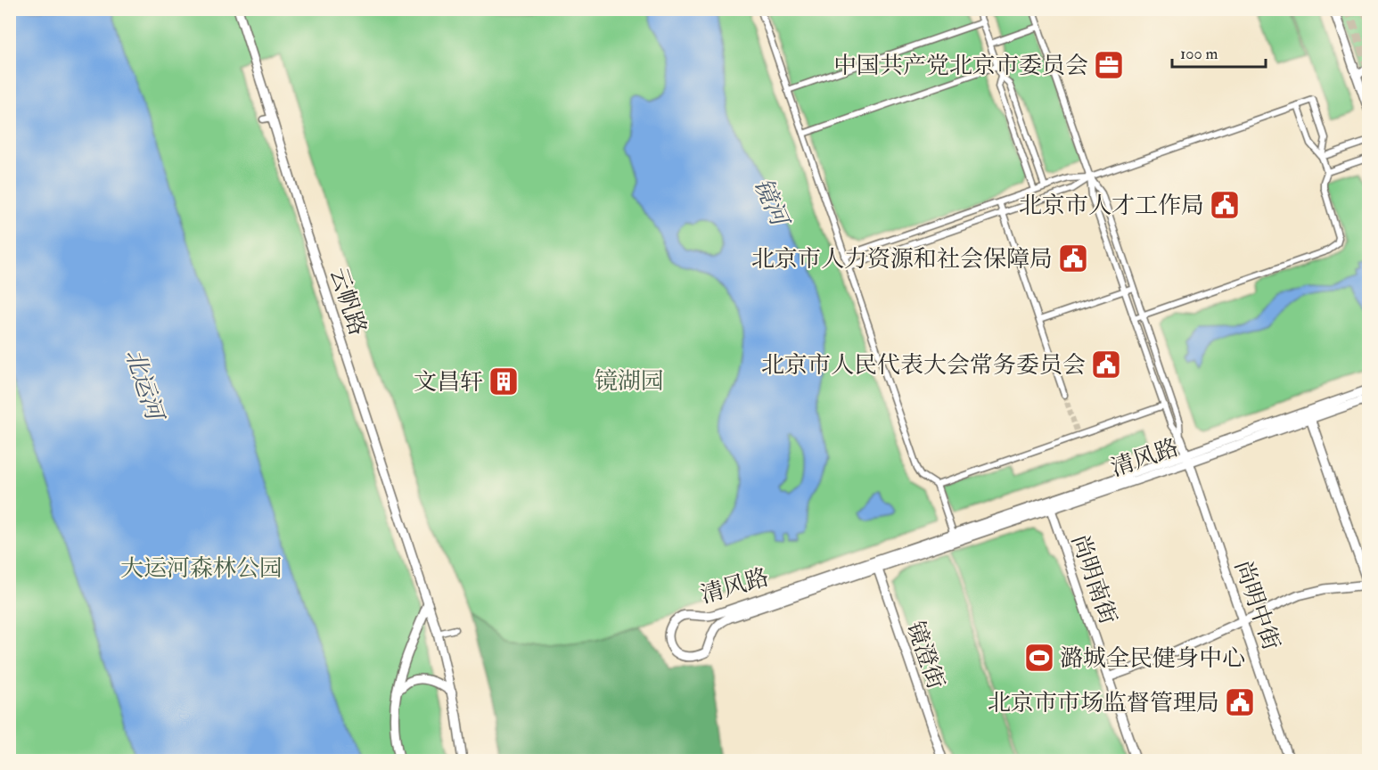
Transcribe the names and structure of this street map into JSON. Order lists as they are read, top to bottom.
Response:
{
  "streets": {
    "street": [
      "云帆路",
      "清风路",
      "尚明南街",
      "尚明中街",
      "镜澄街"
    ]
  },
  "crossings": [
    ["清风路", "尚明南街"],
    ["清风路", "尚明中街"],
    ["清风路", "镜澄街"]
  ],
  "water": ["镜河", "北运河"],
  "parks": ["镜湖园", "大运河森林公园"],
  "places": {
    "office": ["中国共产党北京市委员会"],
    "public building": [
      "北京市人才工作局",
      "北京市人力资源和社会保障局",
      "北京市人民代表大会常务委员会",
      "北京市市场监督管理局"
    ],
    "building": ["文昌轩"],
    "sports": ["潞城全民健身中心"]
  },
  "scale_bar": "100 m"
}
